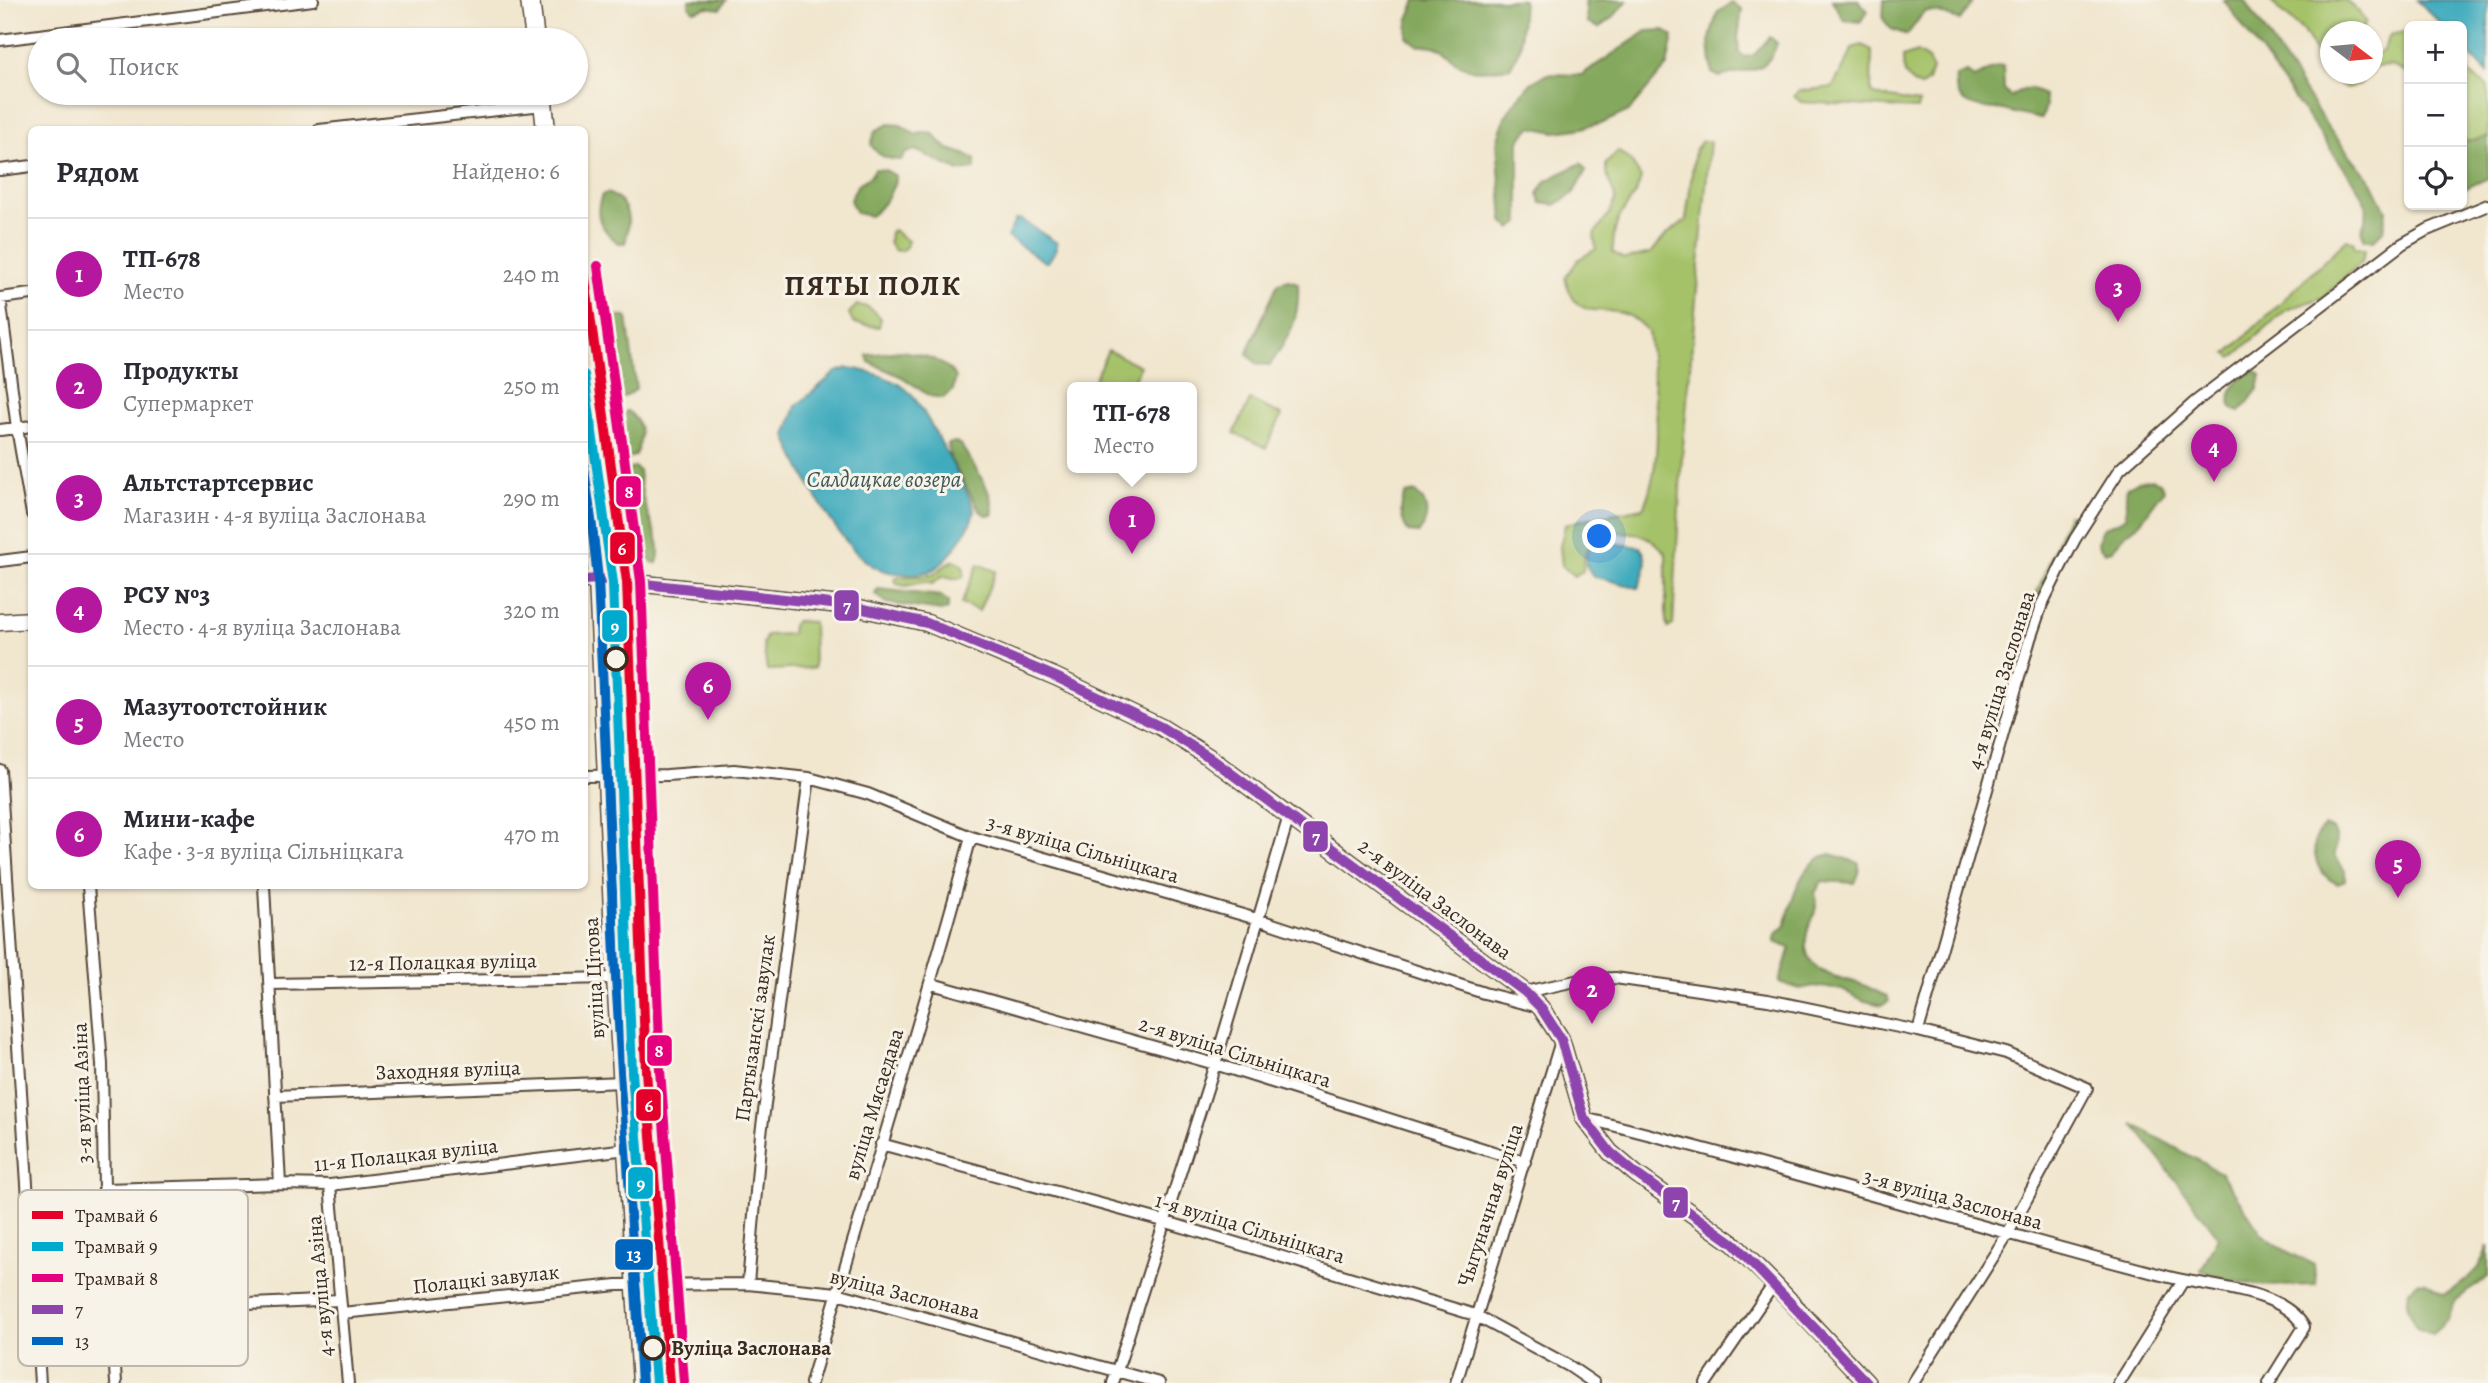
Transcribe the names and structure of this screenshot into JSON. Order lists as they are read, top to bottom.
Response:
{
  "streets": {
    "main road": ["2-я вуліца Заслонава", "вуліца Цітова"],
    "street": [
      "4-я вуліца Заслонава",
      "3-я вуліца Сільніцкага",
      "12-я Полацкая вуліца",
      "Партызанскі завулак",
      "2-я вуліца Сільніцкага",
      "Заходняя вуліца",
      "3-я вуліца Азіна",
      "вуліца Мясаедава",
      "11-я Полацкая вуліца",
      "3-я вуліца Заслонава",
      "Чыгуначная вуліца",
      "1-я вуліца Сільніцкага",
      "Полацкі завулак",
      "4-я вуліца Азіна",
      "вуліца Заслонава"
    ]
  },
  "crossings": [
    ["3-я вуліца Сільніцкага", "2-я вуліца Заслонава"],
    ["3-я вуліца Сільніцкага", "вуліца Цітова"],
    ["3-я вуліца Сільніцкага", "Партызанскі завулак"],
    ["3-я вуліца Сільніцкага", "вуліца Мясаедава"],
    ["2-я вуліца Заслонава", "вуліца Цітова"],
    ["2-я вуліца Заслонава", "3-я вуліца Заслонава"],
    ["2-я вуліца Заслонава", "Чыгуначная вуліца"],
    ["12-я Полацкая вуліца", "вуліца Цітова"],
    ["вуліца Цітова", "Заходняя вуліца"],
    ["вуліца Цітова", "11-я Полацкая вуліца"],
    ["вуліца Цітова", "Полацкі завулак"],
    ["вуліца Цітова", "вуліца Заслонава"],
    ["Партызанскі завулак", "вуліца Заслонава"],
    ["2-я вуліца Сільніцкага", "вуліца Мясаедава"],
    ["2-я вуліца Сільніцкага", "Чыгуначная вуліца"],
    ["3-я вуліца Азіна", "11-я Полацкая вуліца"],
    ["вуліца Мясаедава", "1-я вуліца Сільніцкага"],
    ["вуліца Мясаедава", "вуліца Заслонава"],
    ["11-я Полацкая вуліца", "4-я вуліца Азіна"],
    ["Чыгуначная вуліца", "1-я вуліца Сільніцкага"],
    ["Полацкі завулак", "4-я вуліца Азіна"],
    ["Полацкі завулак", "вуліца Заслонава"]
  ],
  "districts": ["ПЯТЫ ПОЛК"],
  "water": ["Салдацкае возера"],
  "places": ["Вуліца Заслонава"],
  "lines": [
    "tram line 8",
    "tram line 6",
    "tram line 9",
    "transit line 13",
    "transit line 7"
  ],
  "legend": [
    "Трамвай 6",
    "Трамвай 9",
    "Трамвай 8",
    "7",
    "13"
  ],
  "north": "right",
  "page": {
    "map_buttons": ["+", "−"],
    "search": "Поиск",
    "heading": ["Рядом", "Найдено: 6"],
    "list": [
      {
        "mark": "1",
        "name": "ТП-678",
        "note": "Место",
        "value": "240 m"
      },
      {
        "mark": "2",
        "name": "Продукты",
        "note": "Супермаркет",
        "value": "250 m"
      },
      {
        "mark": "3",
        "name": "Альтстартсервис",
        "note": "Магазин · 4-я вуліца Заслонава",
        "value": "290 m"
      },
      {
        "mark": "4",
        "name": "РСУ №3",
        "note": "Место · 4-я вуліца Заслонава",
        "value": "320 m"
      },
      {
        "mark": "5",
        "name": "Мазутоотстойник",
        "note": "Место",
        "value": "450 m"
      },
      {
        "mark": "6",
        "name": "Мини-кафе",
        "note": "Кафе · 3-я вуліца Сільніцкага",
        "value": "470 m"
      }
    ],
    "pins": [
      "3",
      "4",
      "1",
      "6",
      "5",
      "2"
    ],
    "popup": ["ТП-678", "Место"]
  }
}
